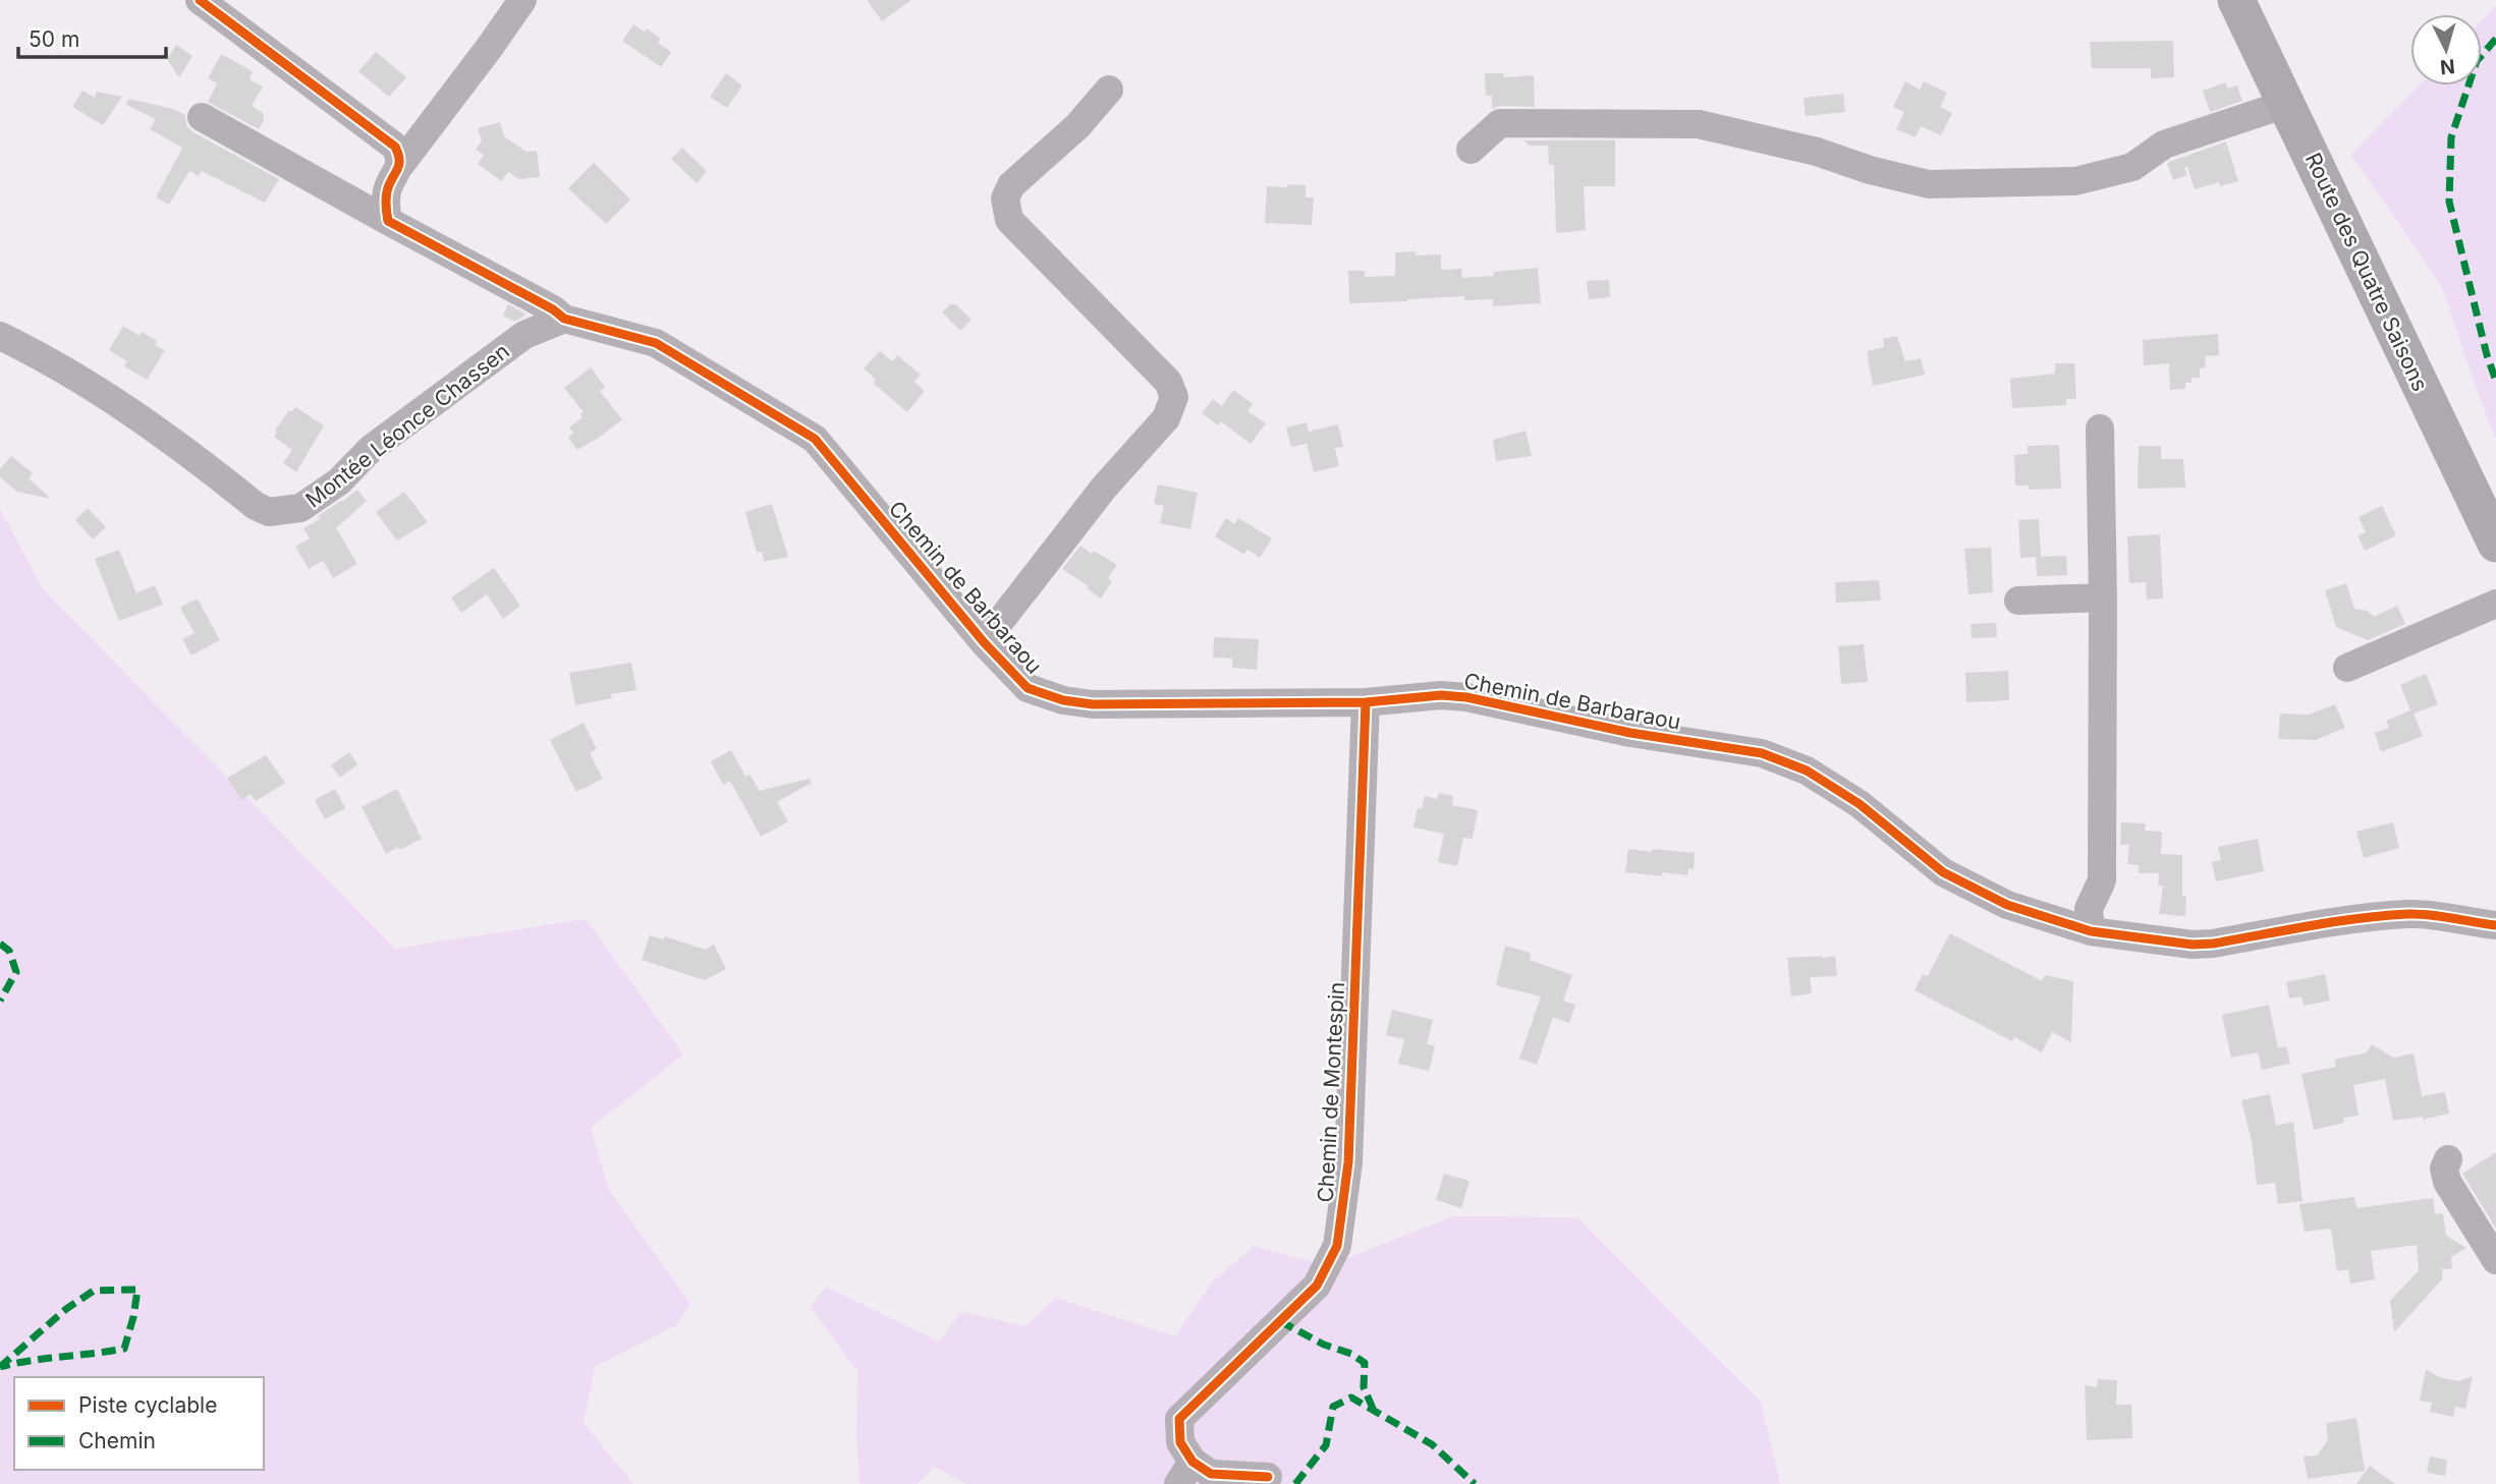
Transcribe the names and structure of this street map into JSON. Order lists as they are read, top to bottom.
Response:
{
  "streets": {
    "main road": ["Route des Quatre Saisons"],
    "street": ["Montée Léonce Chassen", "Chemin de Barbaraou", "Chemin de Montespin"]
  },
  "crossings": [
    ["Montée Léonce Chassen", "Chemin de Barbaraou"],
    ["Chemin de Barbaraou", "Chemin de Montespin"]
  ],
  "legend": ["Piste cyclable", "Chemin"],
  "scale_bar": "50 m",
  "north": "bottom"
}
